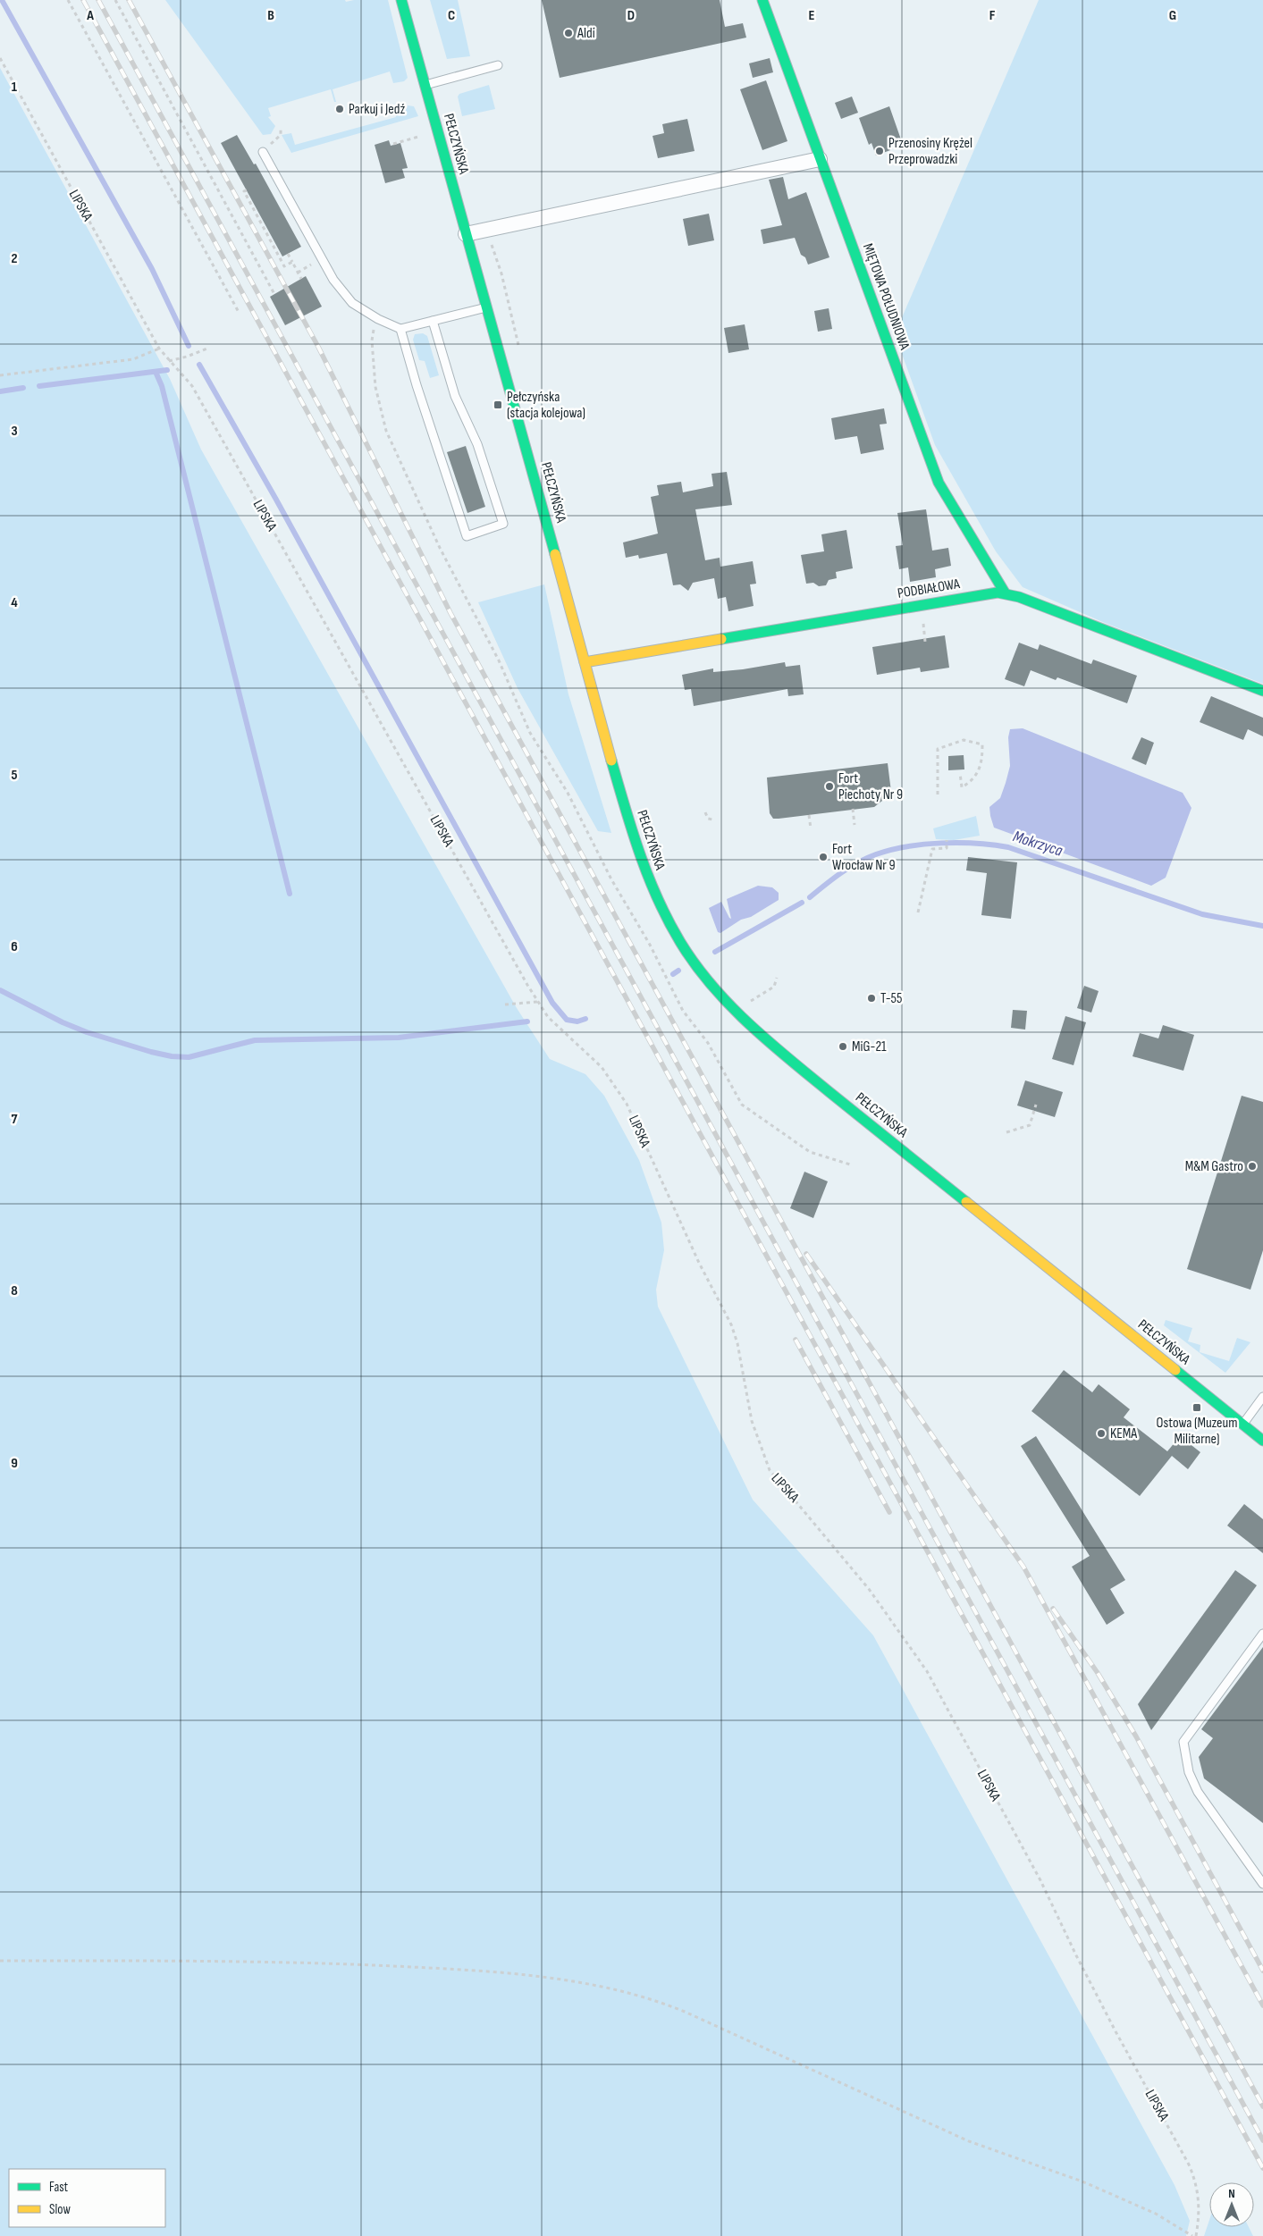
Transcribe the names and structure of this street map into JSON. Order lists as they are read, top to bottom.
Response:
{
  "streets": {
    "main road": ["PEŁCZYŃSKA", "MIĘTOWA POŁUDNIOWA", "PODBIAŁOWA"],
    "path": ["LIPSKA"]
  },
  "crossings": [
    ["PEŁCZYŃSKA", "PODBIAŁOWA"],
    ["MIĘTOWA POŁUDNIOWA", "PODBIAŁOWA"]
  ],
  "water": ["Mokrzyca"],
  "places": {
    "other": [
      "Aldi",
      "Parkuj i Jedź",
      "Przenosiny Krężel Przeprowadzki",
      "Fort Piechoty Nr 9",
      "Fort Wrocław Nr 9",
      "T-55",
      "MiG-21",
      "M&M Gastro",
      "KEMA"
    ],
    "transit": ["Pełczyńska (stacja kolejowa)", "Ostowa (Muzeum Militarne)"]
  },
  "legend": ["Fast", "Slow"],
  "north": "top",
  "grid": {
    "columns": [
      "A",
      "B",
      "C",
      "D",
      "E",
      "F",
      "G"
    ],
    "rows": [
      "1",
      "2",
      "3",
      "4",
      "5",
      "6",
      "7",
      "8",
      "9"
    ]
  }
}
